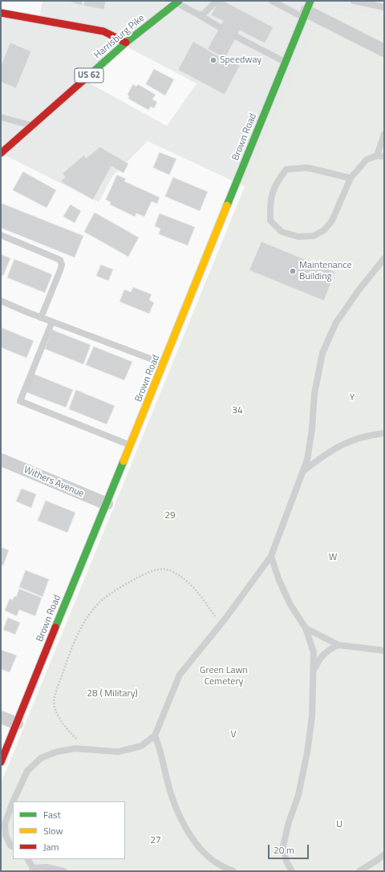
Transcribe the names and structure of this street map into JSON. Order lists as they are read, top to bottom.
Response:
{
  "streets": {
    "main road": ["Harrisburg Pike", "US 62", "Brown Road"],
    "street": ["Withers Avenue"]
  },
  "crossings": [
    ["Brown Road", "Withers Avenue"]
  ],
  "parks": [
    "Y",
    "34",
    "29",
    "W",
    "Green Lawn Cemetery",
    "28 ( Military)",
    "V",
    "U",
    "27"
  ],
  "places": ["Speedway", "Maintenance Building"],
  "legend": ["Fast", "Slow", "Jam"],
  "scale_bar": "20 m"
}
